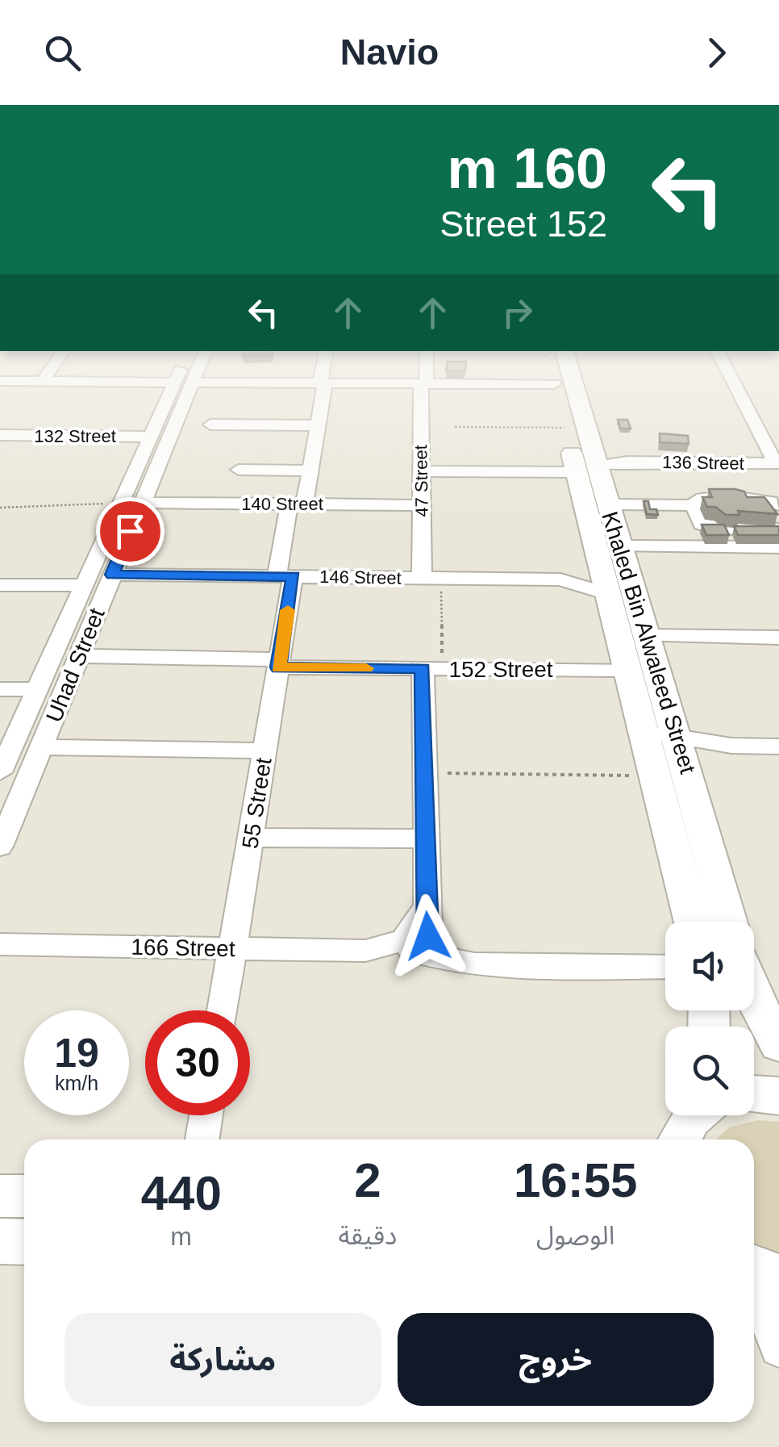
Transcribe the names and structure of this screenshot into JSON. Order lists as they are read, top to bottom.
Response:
{
  "streets": {
    "main road": ["Khaled Bin Alwaleed Street"],
    "street": [
      "132 Street",
      "136 Street",
      "47 Street",
      "140 Street",
      "146 Street",
      "Uhad Street",
      "152 Street",
      "55 Street",
      "166 Street"
    ]
  },
  "crossings": [
    ["132 Street", "Uhad Street"],
    ["136 Street", "47 Street"],
    ["136 Street", "Khaled Bin Alwaleed Street"],
    ["47 Street", "140 Street"],
    ["47 Street", "146 Street"],
    ["140 Street", "Uhad Street"],
    ["140 Street", "55 Street"],
    ["146 Street", "Khaled Bin Alwaleed Street"],
    ["146 Street", "Uhad Street"],
    ["146 Street", "55 Street"],
    ["Khaled Bin Alwaleed Street", "152 Street"],
    ["Uhad Street", "152 Street"],
    ["152 Street", "55 Street"],
    ["55 Street", "166 Street"]
  ],
  "page": {
    "header": "Navio",
    "turn": ["160 m", "152 Street"],
    "speed": "19 km/h",
    "limit": "30",
    "eta": [
      "16:55",
      "الوصول",
      "2",
      "دقيقة",
      "440",
      "m"
    ],
    "buttons": ["خروج", "مشاركة"]
  }
}
